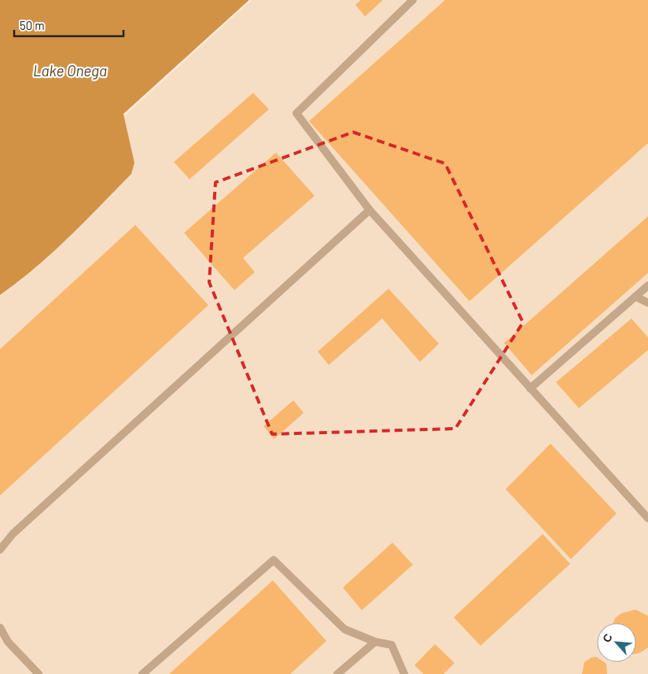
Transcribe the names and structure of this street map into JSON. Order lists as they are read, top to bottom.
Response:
{
  "water": ["Lake Onega"],
  "scale_bar": "50 m",
  "north": "top left"
}
